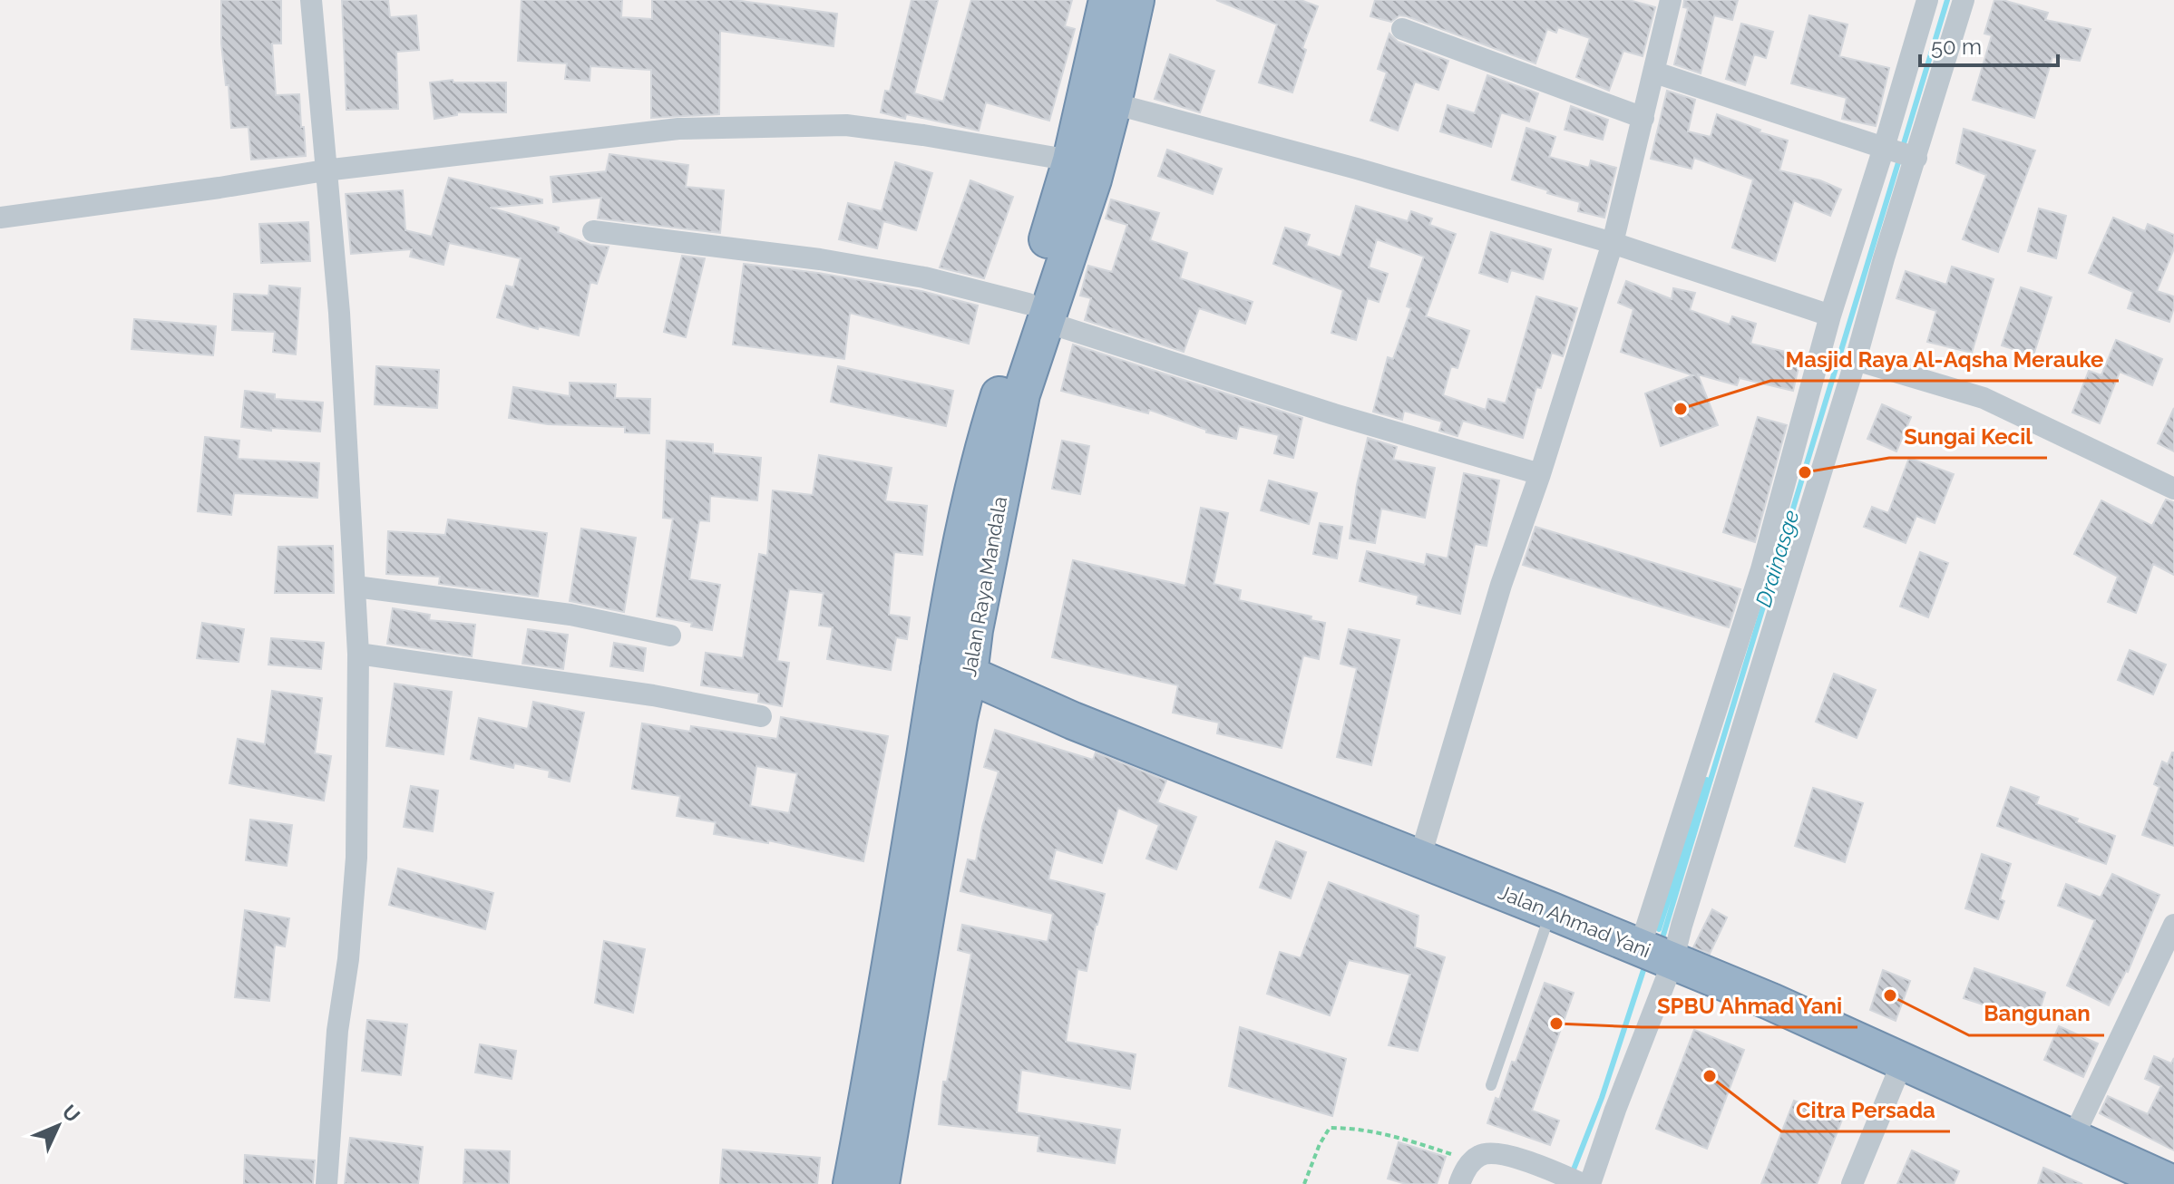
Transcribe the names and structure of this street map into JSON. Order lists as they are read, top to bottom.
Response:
{
  "streets": {
    "highway": ["Jalan Raya Mandala", "Jalan Ahmad Yani"]
  },
  "crossings": [
    ["Jalan Raya Mandala", "Jalan Ahmad Yani"]
  ],
  "water": ["Drainasge"],
  "places": [
    "Masjid Raya Al-Aqsha Merauke",
    "Sungai Kecil",
    "Bangunan",
    "SPBU Ahmad Yani",
    "Citra Persada"
  ],
  "scale_bar": "50 m",
  "north": "top right"
}
